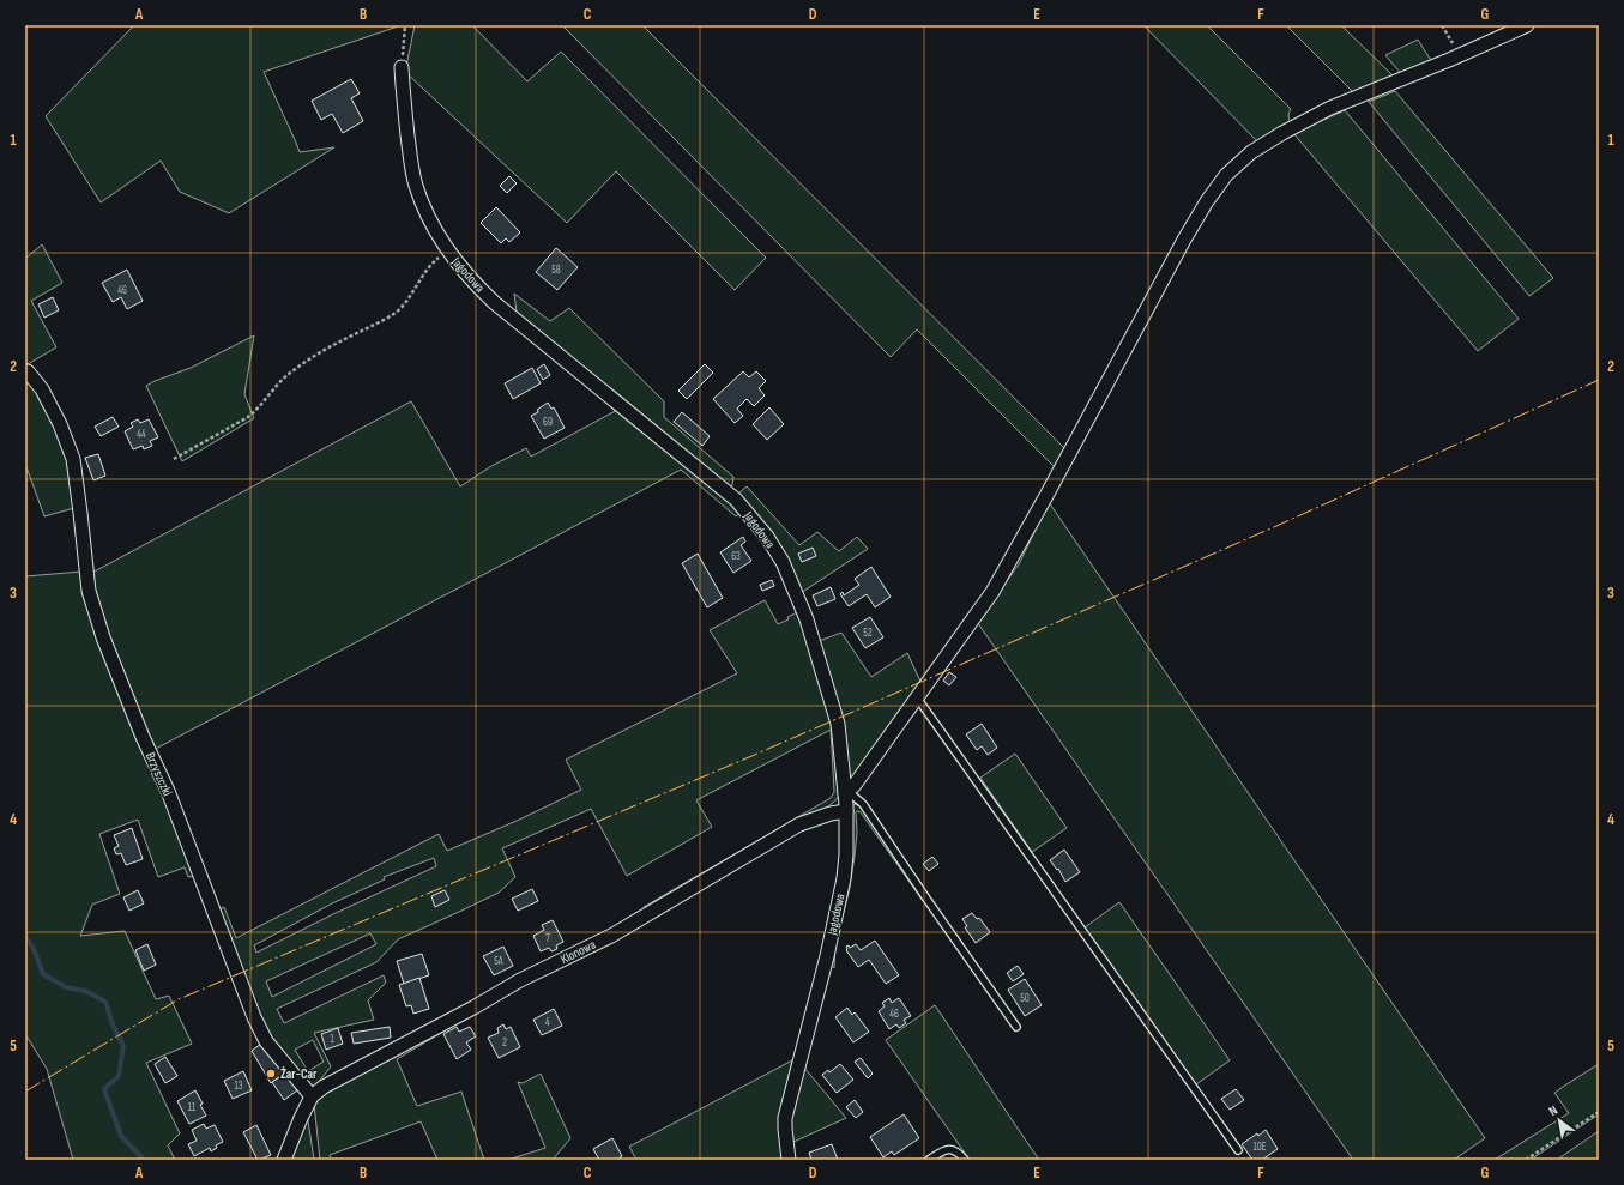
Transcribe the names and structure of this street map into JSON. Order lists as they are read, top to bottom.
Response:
{
  "streets": {
    "street": ["Jagodowa", "Brzyszczki", "Klonowa"]
  },
  "crossings": [
    ["Jagodowa", "Klonowa"],
    ["Brzyszczki", "Klonowa"]
  ],
  "places": ["Żar-Car"],
  "house_numbers": [
    "58",
    "46",
    "69",
    "44",
    "63",
    "52",
    "7",
    "5A",
    "50",
    "46",
    "4",
    "1",
    "2",
    "13",
    "11",
    "10E"
  ],
  "north": "top left",
  "grid": {
    "columns": [
      "A",
      "B",
      "C",
      "D",
      "E",
      "F",
      "G"
    ],
    "rows": [
      "1",
      "2",
      "3",
      "4",
      "5"
    ]
  }
}
